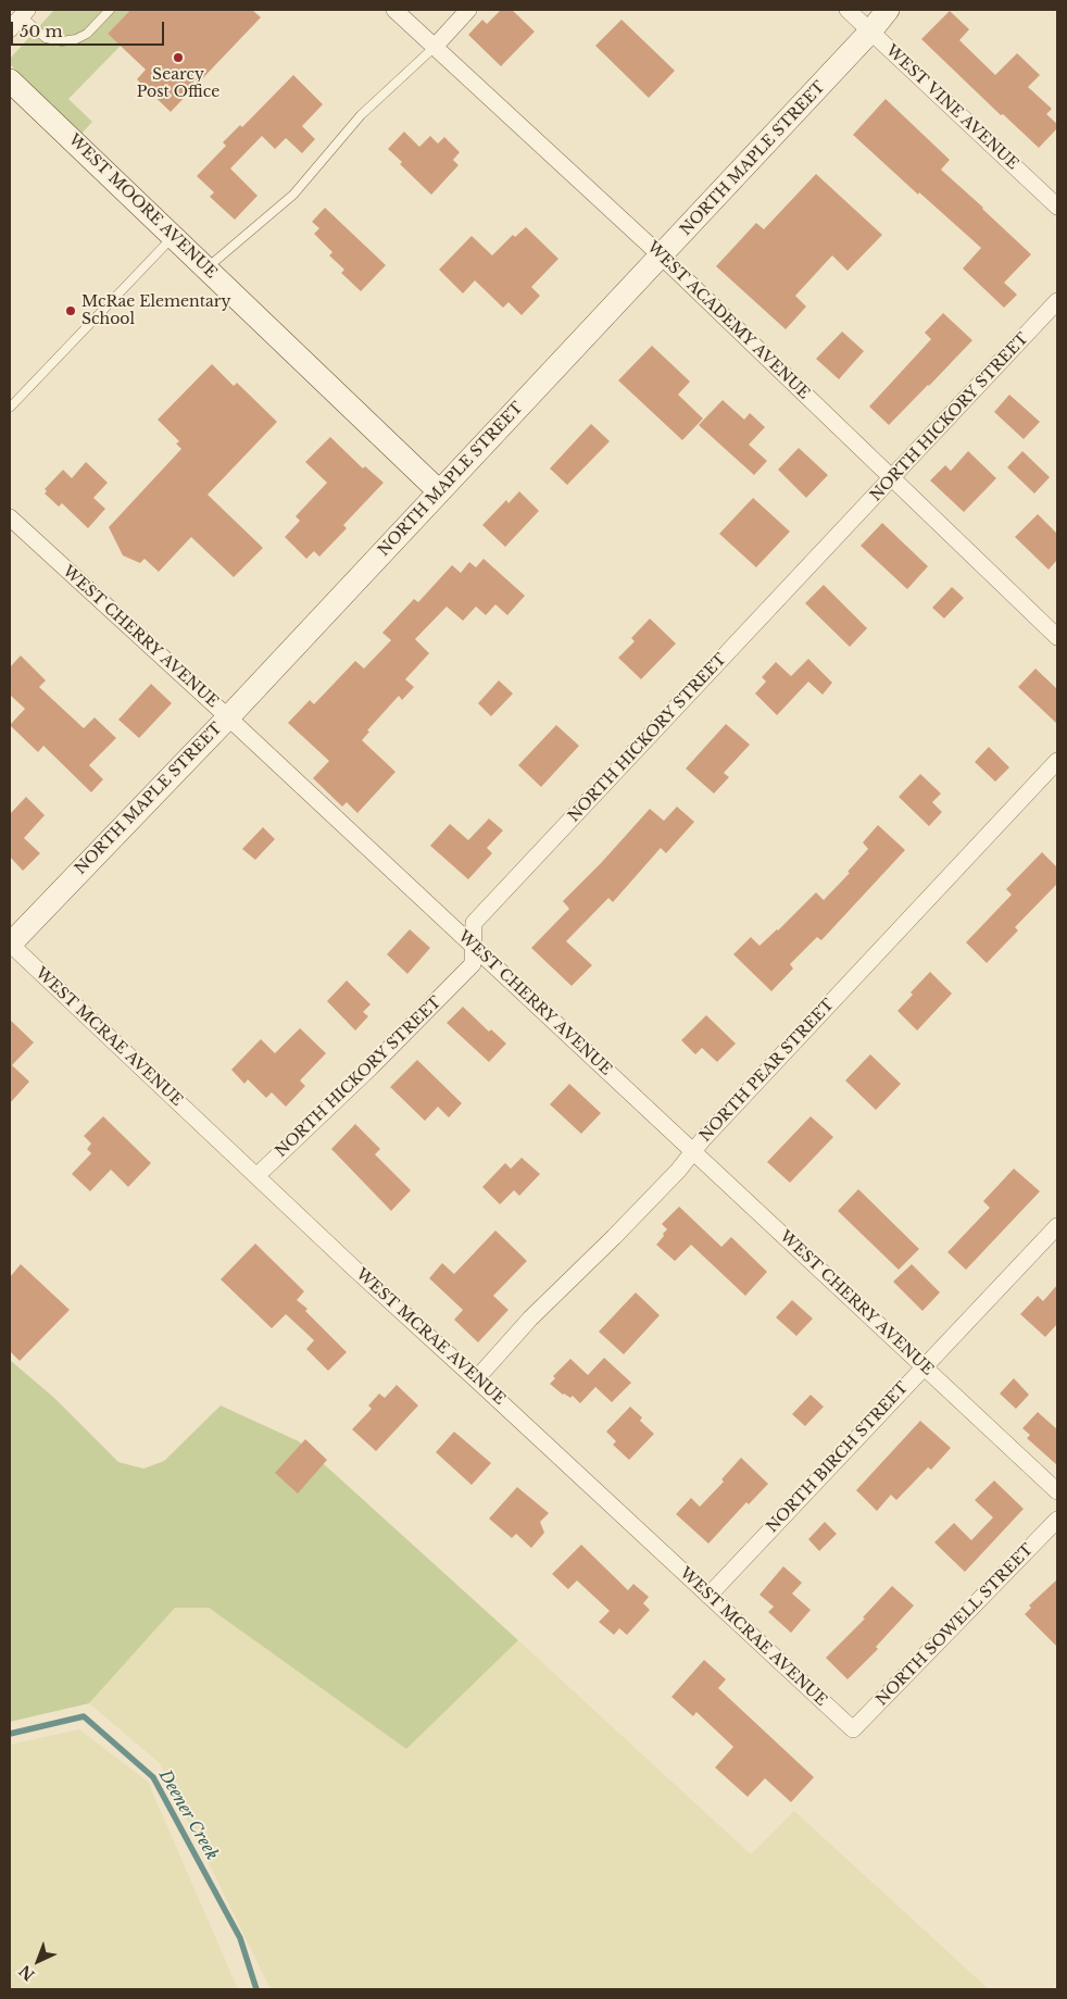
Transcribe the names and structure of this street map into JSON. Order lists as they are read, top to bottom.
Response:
{
  "streets": {
    "main road": ["NORTH MAPLE STREET", "WEST MOORE AVENUE"],
    "street": [
      "WEST VINE AVENUE",
      "WEST ACADEMY AVENUE",
      "NORTH HICKORY STREET",
      "WEST CHERRY AVENUE",
      "WEST MCRAE AVENUE",
      "NORTH PEAR STREET",
      "NORTH BIRCH STREET",
      "NORTH SOWELL STREET"
    ]
  },
  "crossings": [
    ["WEST VINE AVENUE", "NORTH MAPLE STREET"],
    ["NORTH MAPLE STREET", "WEST MOORE AVENUE"],
    ["NORTH MAPLE STREET", "WEST ACADEMY AVENUE"],
    ["NORTH MAPLE STREET", "WEST CHERRY AVENUE"],
    ["NORTH MAPLE STREET", "WEST MCRAE AVENUE"],
    ["WEST ACADEMY AVENUE", "NORTH HICKORY STREET"],
    ["NORTH HICKORY STREET", "WEST CHERRY AVENUE"],
    ["NORTH HICKORY STREET", "WEST MCRAE AVENUE"],
    ["WEST CHERRY AVENUE", "NORTH PEAR STREET"],
    ["WEST CHERRY AVENUE", "NORTH BIRCH STREET"],
    ["WEST MCRAE AVENUE", "NORTH PEAR STREET"],
    ["WEST MCRAE AVENUE", "NORTH BIRCH STREET"],
    ["WEST MCRAE AVENUE", "NORTH SOWELL STREET"]
  ],
  "water": ["Deener Creek"],
  "places": ["Searcy Post Office", "McRae Elementary School"],
  "scale_bar": "50 m",
  "north": "bottom left"
}
